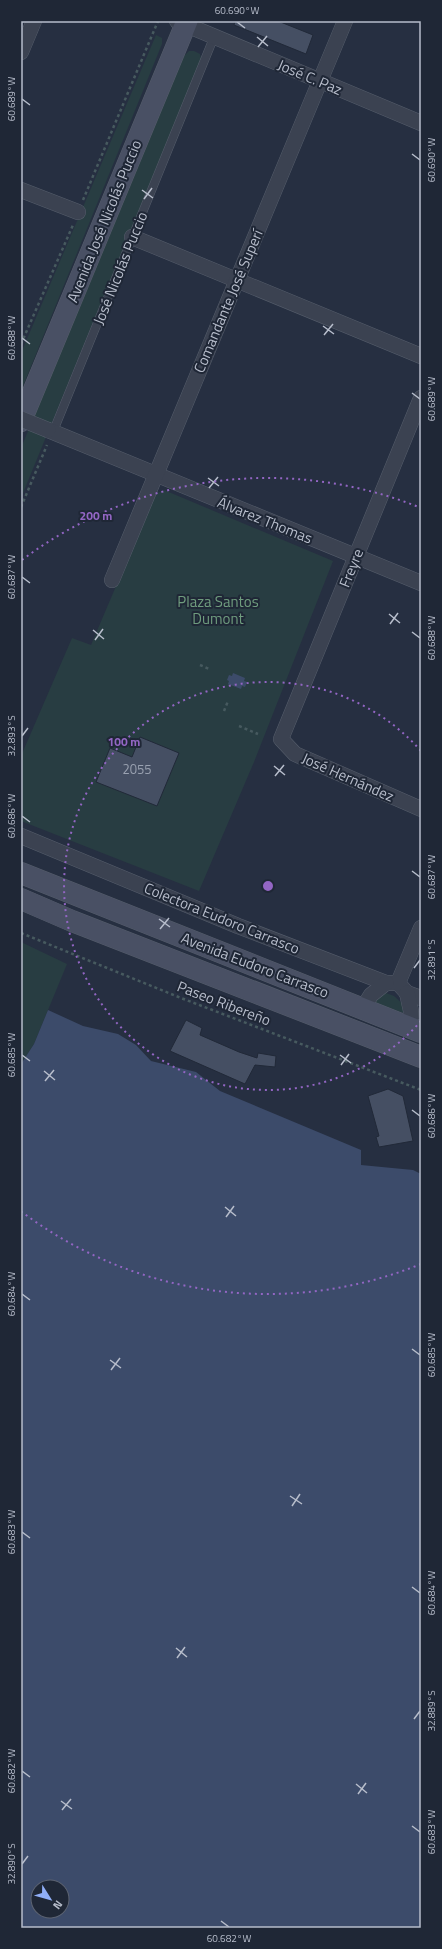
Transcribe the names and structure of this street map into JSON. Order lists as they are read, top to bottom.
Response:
{
  "streets": {
    "main road": ["Avenida José Nicolás Puccio", "Avenida Eudoro Carrasco"],
    "street": [
      "José C. Paz",
      "Comandante José Superí",
      "Álvarez Thomas",
      "Freyre",
      "José Hernández",
      "Colectora Eudoro Carrasco"
    ],
    "lane": ["José Nicolás Puccio"],
    "path": ["Paseo Ribereño"]
  },
  "crossings": [
    ["José C. Paz", "Avenida José Nicolás Puccio"],
    ["José C. Paz", "José Nicolás Puccio"],
    ["José C. Paz", "Comandante José Superí"],
    ["Avenida José Nicolás Puccio", "Álvarez Thomas"],
    ["José Nicolás Puccio", "Álvarez Thomas"],
    ["Comandante José Superí", "Álvarez Thomas"],
    ["Álvarez Thomas", "Freyre"],
    ["Freyre", "José Hernández"]
  ],
  "parks": ["Plaza Santos Dumont"],
  "house_numbers": ["2055"],
  "north": "bottom right",
  "coordinates": [
    "60.690°W",
    "60.689°W",
    "60.688°W",
    "60.687°W",
    "32.893°S",
    "60.686°W",
    "32.891°S",
    "60.685°W",
    "60.684°W",
    "60.683°W",
    "32.889°S",
    "60.682°W",
    "32.890°S"
  ],
  "rings": ["200 m", "100 m"]
}
